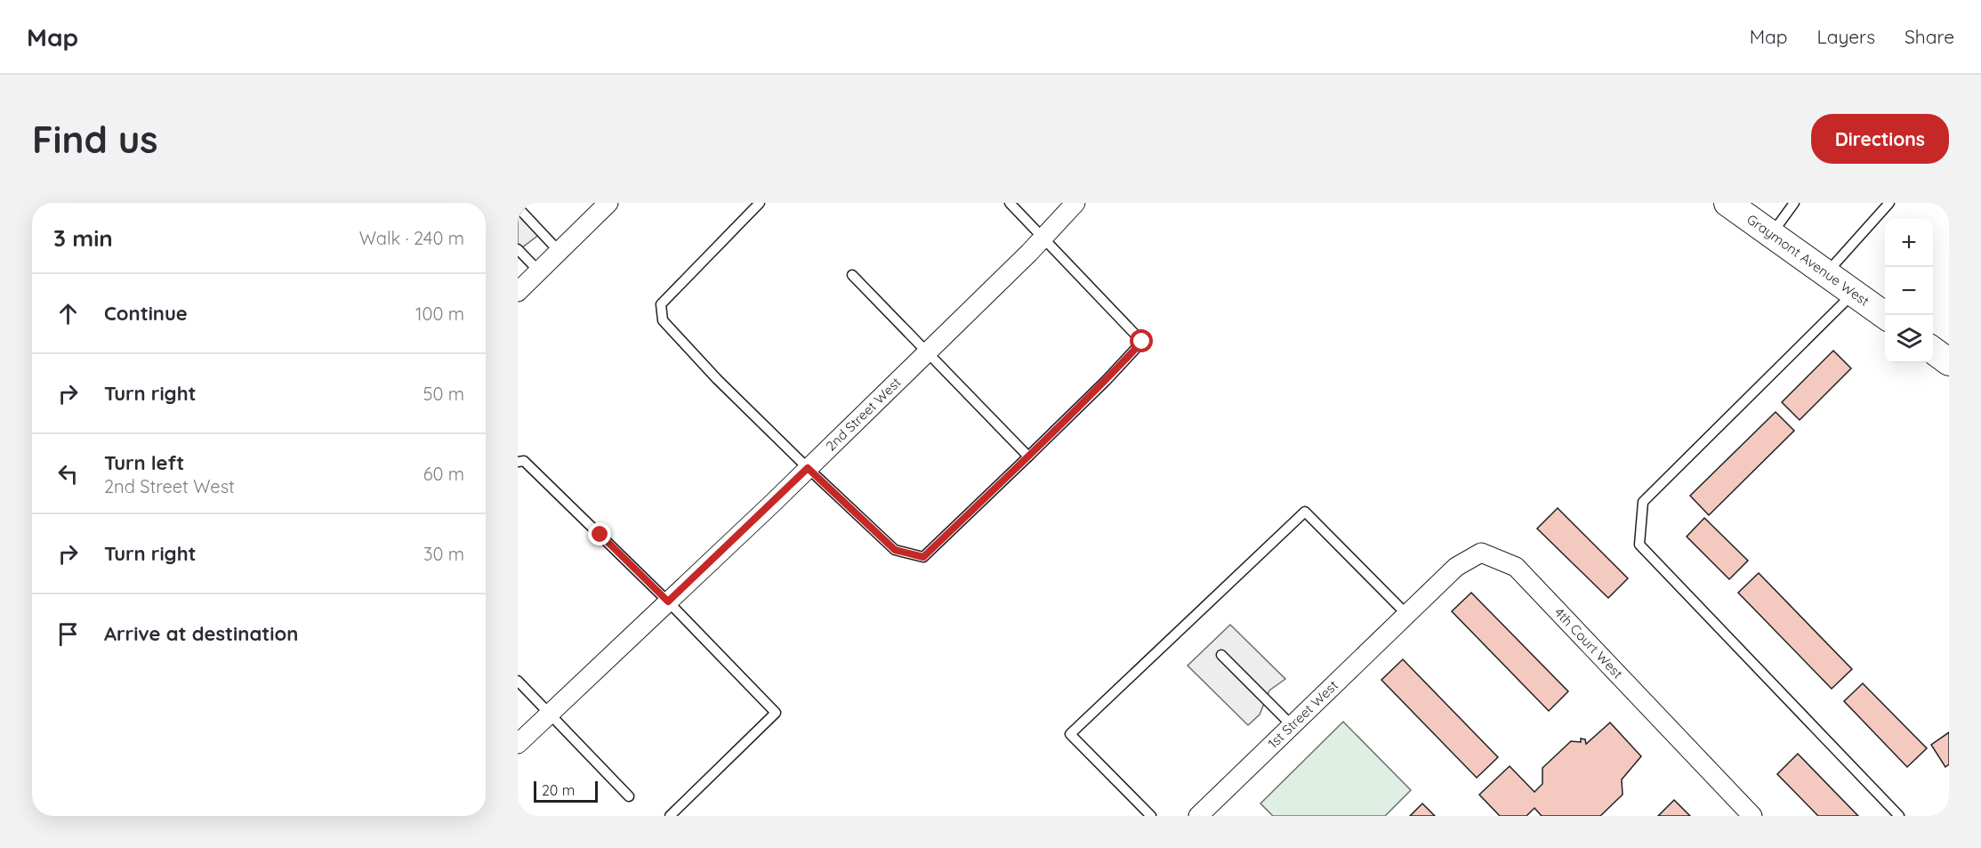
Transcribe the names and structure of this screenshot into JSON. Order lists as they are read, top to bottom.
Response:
{
  "streets": {
    "main road": ["Graymont Avenue West"],
    "street": ["2nd Street West", "4th Court West", "1st Street West"]
  },
  "crossings": [
    ["4th Court West", "1st Street West"]
  ],
  "scale_bar": "20 m",
  "page": {
    "header": "Map",
    "nav": ["Map", "Layers", "Share"],
    "buttons": "Directions",
    "title": "Find us",
    "heading": ["3 min", "Walk · 240 m"],
    "map_buttons": ["+", "−"],
    "list": [
      ["Continue", "100 m"],
      ["Turn right", "50 m"],
      ["Turn left", "2nd Street West", "60 m"],
      ["Turn right", "30 m"],
      "Arrive at destination"
    ],
    "scale": "20 m"
  }
}
